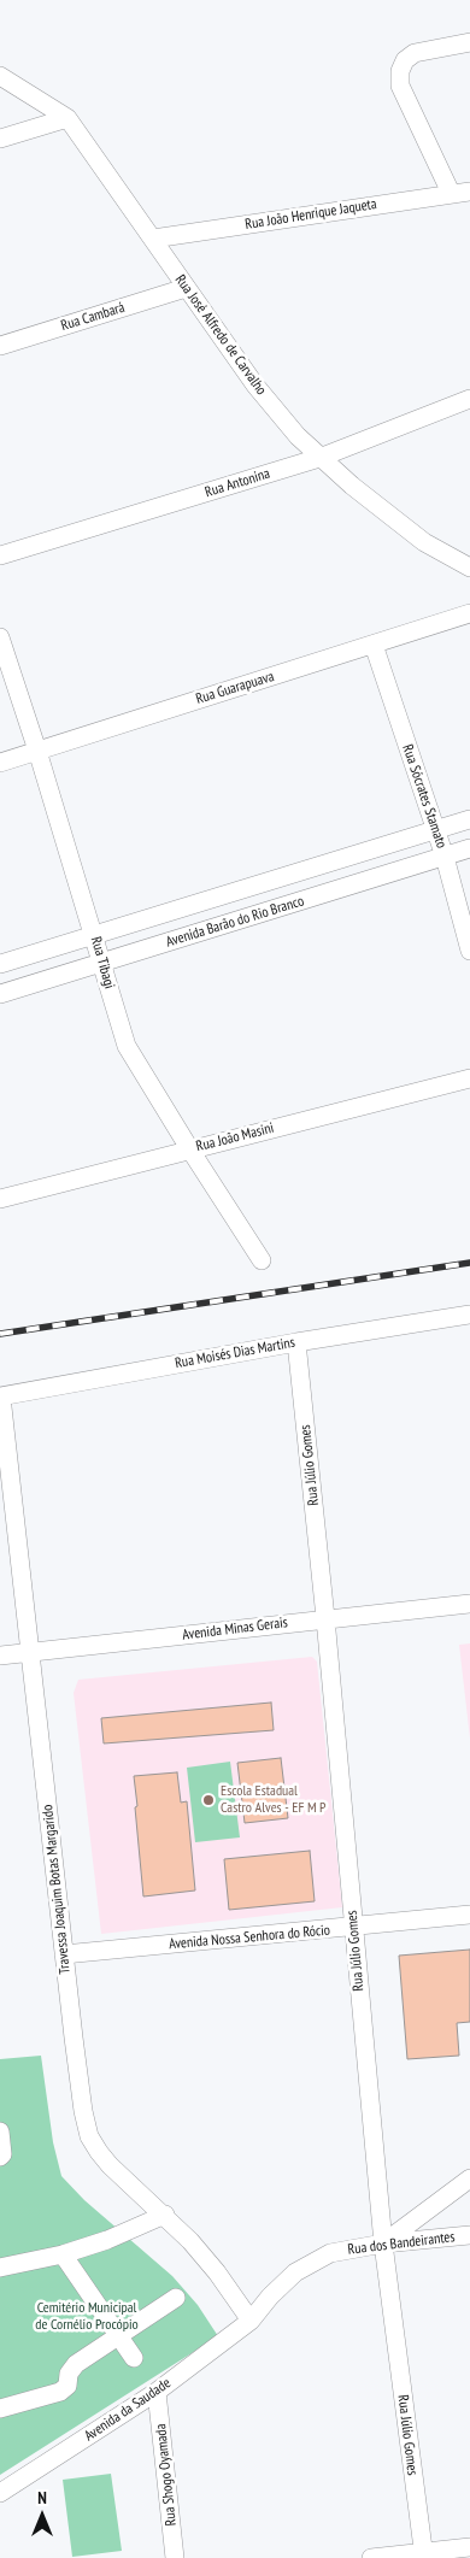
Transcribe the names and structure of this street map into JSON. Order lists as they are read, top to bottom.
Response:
{
  "streets": {
    "street": [
      "Rua João Henrique Jaqueta",
      "Rua Cambará",
      "Rua José Alfredo de Carvalho",
      "Rua Antonina",
      "Rua Guarapuava",
      "Rua Sócrates Stamato",
      "Avenida Barão do Rio Branco",
      "Rua Tibagi",
      "Rua João Masini",
      "Rua Moisés Dias Martins",
      "Rua Júlio Gomes",
      "Avenida Minas Gerais",
      "Travessa Joaquim Botas Margarido",
      "Avenida Nossa Senhora do Rócio",
      "Rua dos Bandeirantes",
      "Avenida da Saudade",
      "Rua Shogo Oyamada"
    ]
  },
  "crossings": [
    ["Rua João Henrique Jaqueta", "Rua José Alfredo de Carvalho"],
    ["Rua Cambará", "Rua José Alfredo de Carvalho"],
    ["Rua José Alfredo de Carvalho", "Rua Antonina"],
    ["Rua Guarapuava", "Rua Sócrates Stamato"],
    ["Rua Guarapuava", "Rua Tibagi"],
    ["Rua Sócrates Stamato", "Avenida Barão do Rio Branco"],
    ["Avenida Barão do Rio Branco", "Rua Tibagi"],
    ["Rua Tibagi", "Rua João Masini"],
    ["Rua Moisés Dias Martins", "Rua Júlio Gomes"],
    ["Rua Moisés Dias Martins", "Travessa Joaquim Botas Margarido"],
    ["Rua Júlio Gomes", "Avenida Minas Gerais"],
    ["Rua Júlio Gomes", "Avenida Nossa Senhora do Rócio"],
    ["Rua Júlio Gomes", "Rua dos Bandeirantes"],
    ["Avenida Minas Gerais", "Travessa Joaquim Botas Margarido"],
    ["Travessa Joaquim Botas Margarido", "Avenida Nossa Senhora do Rócio"],
    ["Travessa Joaquim Botas Margarido", "Rua dos Bandeirantes"],
    ["Travessa Joaquim Botas Margarido", "Avenida da Saudade"],
    ["Rua dos Bandeirantes", "Avenida da Saudade"],
    ["Avenida da Saudade", "Rua Shogo Oyamada"]
  ],
  "parks": ["Cemitério Municipal de Cornélio Procópio"],
  "places": ["Escola Estadual Castro Alves - EF M P"],
  "north": "top"
}
